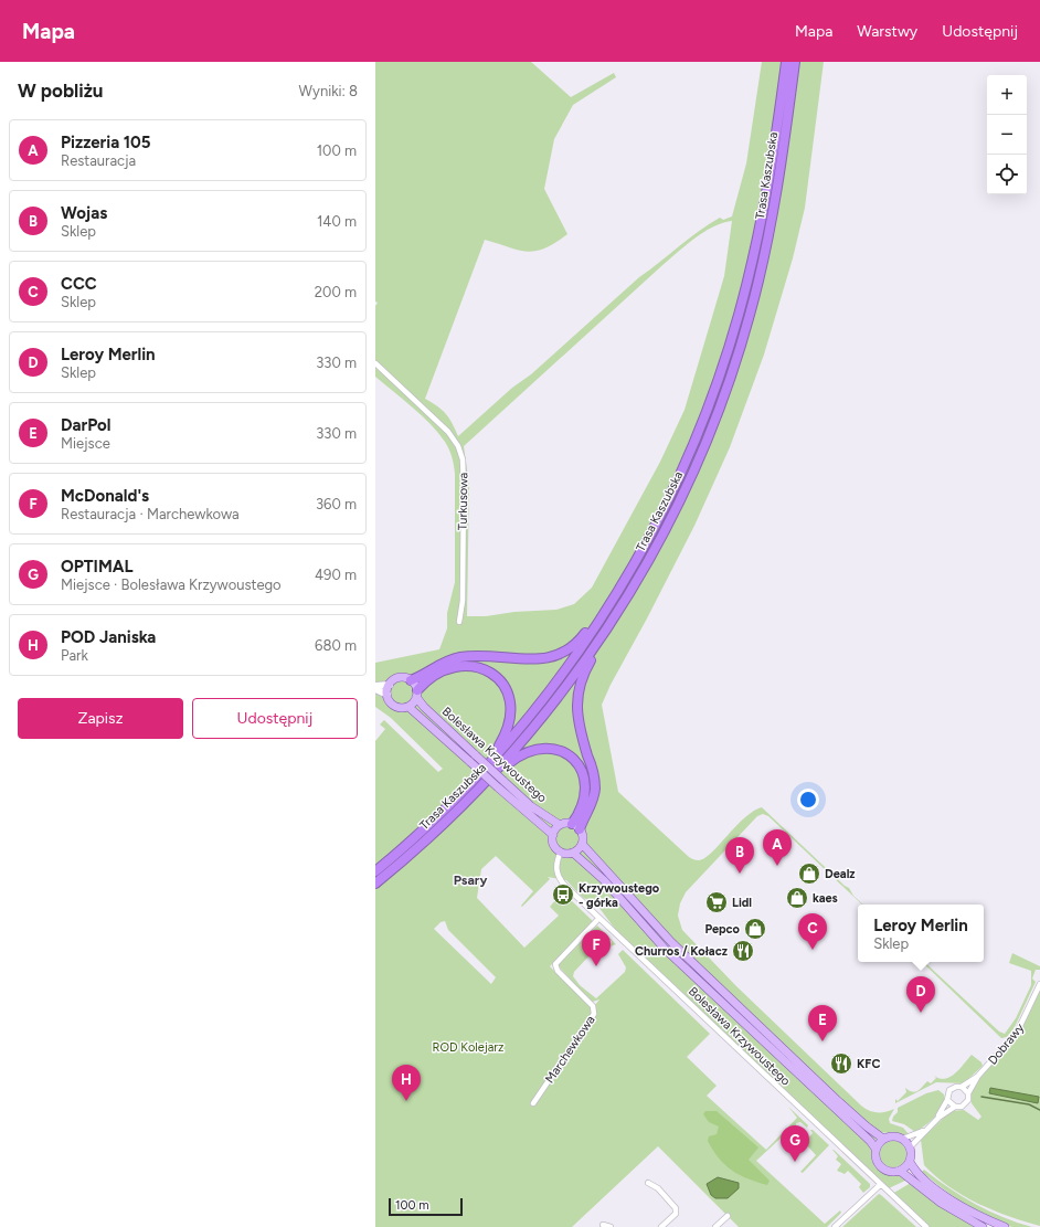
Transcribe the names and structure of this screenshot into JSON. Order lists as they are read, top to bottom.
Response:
{
  "streets": {
    "highway": ["Trasa Kaszubska"],
    "main road": ["Bolesława Krzywoustego"],
    "street": ["Turkusowa", "Dobrawy", "Marchewkowa"]
  },
  "crossings": [
    ["Bolesława Krzywoustego", "Marchewkowa"]
  ],
  "districts": ["Psary"],
  "parks": ["ROD Kolejarz"],
  "places": {
    "shop": ["Dealz", "kaes", "Pepco"],
    "bus stop": ["Krzywoustego - górka"],
    "supermarket": ["Lidl"],
    "restaurant": ["Churros / Kołacz", "KFC"]
  },
  "scale_bar": "100 m",
  "page": {
    "header": "Mapa",
    "nav": ["Mapa", "Warstwy", "Udostępnij"],
    "heading": ["W pobliżu", "Wyniki: 8"],
    "map_buttons": ["+", "−"],
    "list": [
      {
        "mark": "A",
        "name": "Pizzeria 105",
        "note": "Restauracja",
        "value": "100 m"
      },
      {
        "mark": "B",
        "name": "Wojas",
        "note": "Sklep",
        "value": "140 m"
      },
      {
        "mark": "C",
        "name": "CCC",
        "note": "Sklep",
        "value": "200 m"
      },
      {
        "mark": "D",
        "name": "Leroy Merlin",
        "note": "Sklep",
        "value": "330 m"
      },
      {
        "mark": "E",
        "name": "DarPol",
        "note": "Miejsce",
        "value": "330 m"
      },
      {
        "mark": "F",
        "name": "McDonald's",
        "note": "Restauracja · Marchewkowa",
        "value": "360 m"
      },
      {
        "mark": "G",
        "name": "OPTIMAL",
        "note": "Miejsce · Bolesława Krzywoustego",
        "value": "490 m"
      },
      {
        "mark": "H",
        "name": "POD Janiska",
        "note": "Park",
        "value": "680 m"
      }
    ],
    "buttons": ["Zapisz", "Udostępnij"],
    "pins": [
      "A",
      "B",
      "C",
      "F",
      "D",
      "E",
      "H",
      "G"
    ],
    "popup": ["Leroy Merlin", "Sklep"],
    "scale": "100 m"
  }
}
